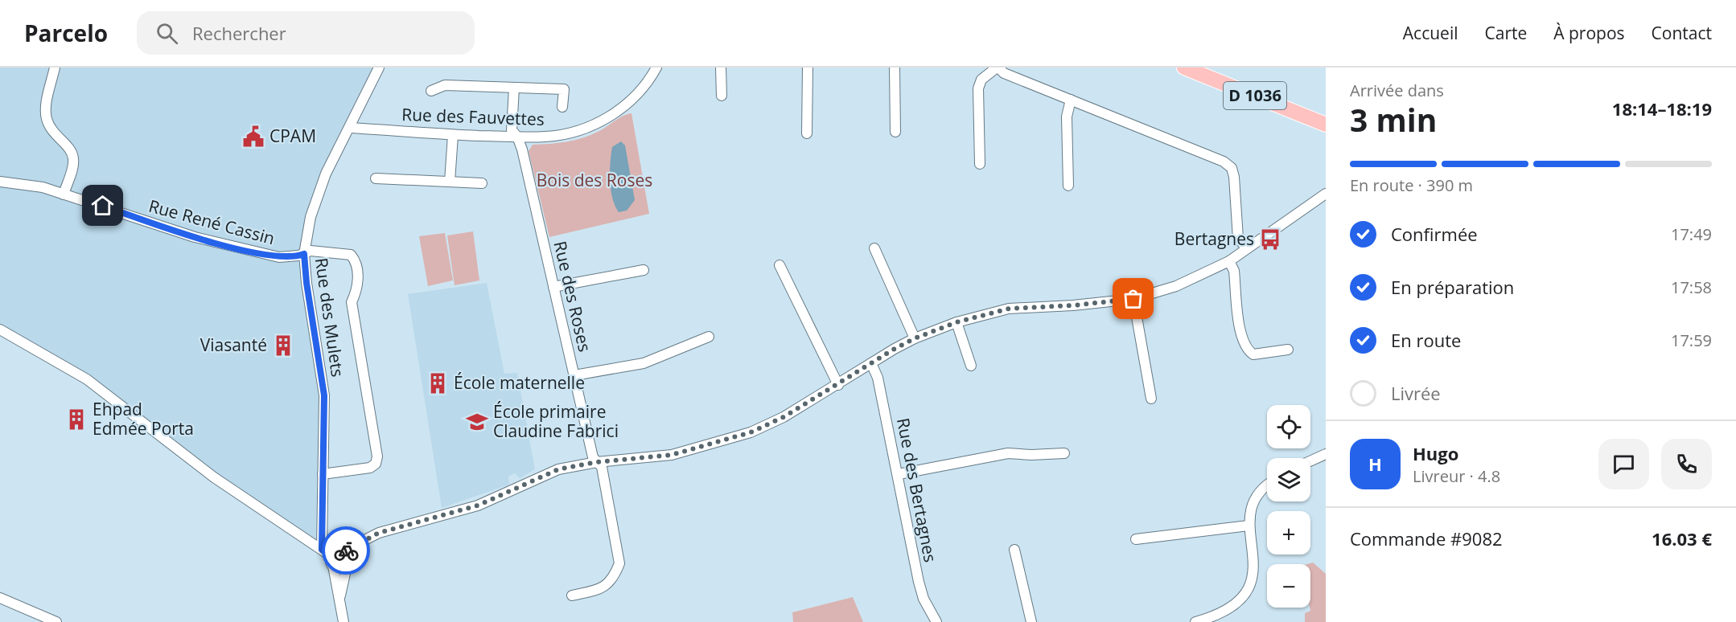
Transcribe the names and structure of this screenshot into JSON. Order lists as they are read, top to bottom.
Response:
{
  "streets": {
    "main road": ["D 1036"],
    "street": [
      "Rue des Fauvettes",
      "Rue René Cassin",
      "Rue des Roses",
      "Rue des Mulets",
      "Rue des Bertagnes"
    ]
  },
  "crossings": [
    ["Rue des Fauvettes", "Rue des Roses"],
    ["Rue des Fauvettes", "Rue des Mulets"],
    ["Rue René Cassin", "Rue des Mulets"]
  ],
  "parks": ["Bois des Roses"],
  "places": {
    "public building": ["CPAM"],
    "bus stop": ["Bertagnes"],
    "building": ["Viasanté", "École maternelle", "Ehpad Edmée Porta"],
    "school or university": ["École primaire Claudine Fabrici"]
  },
  "page": {
    "header": "Parcelo",
    "search": "Rechercher",
    "nav": [
      "Accueil",
      "Carte",
      "À propos",
      "Contact"
    ],
    "heading": ["3 min", "Arrivée dans", "18:14–18:19"],
    "panel": [
      "Hugo",
      "Livreur · 4.8",
      "Commande #9082",
      "16.03 €"
    ],
    "bar": "En route · 390 m",
    "list": [
      ["Confirmée", "17:49"],
      ["En préparation", "17:58"],
      ["En route", "17:59"],
      "Livrée"
    ],
    "map_buttons": ["+", "−"],
    "round": "H"
  }
}
